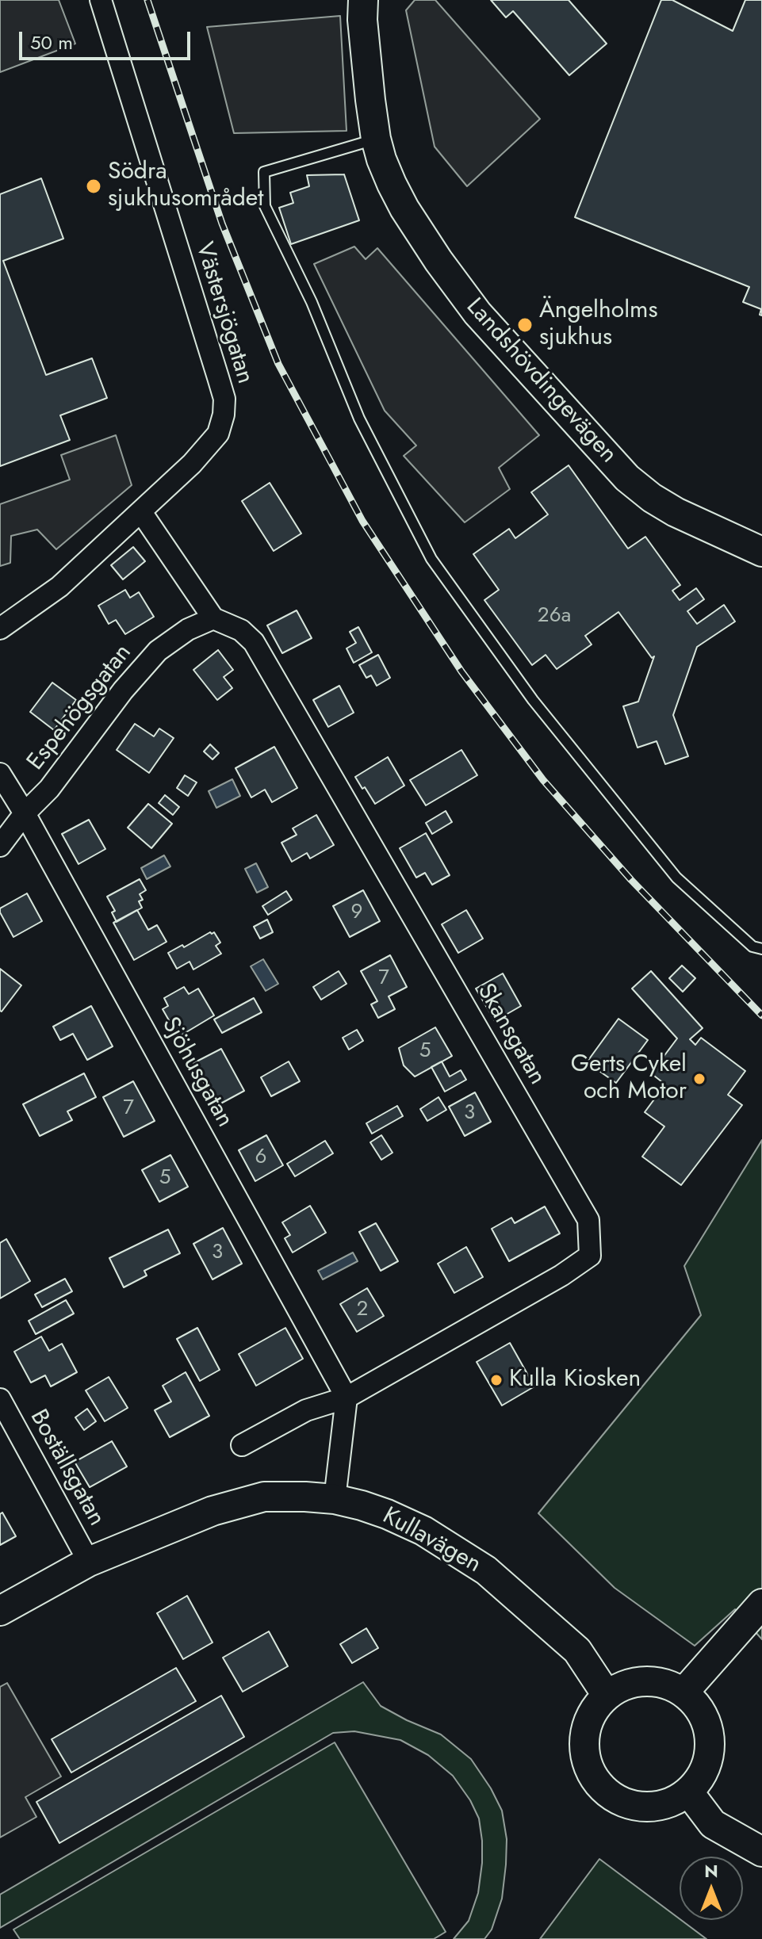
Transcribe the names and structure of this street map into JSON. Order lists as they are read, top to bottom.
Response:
{
  "streets": {
    "street": [
      "Västersjögatan",
      "Landshövdingevägen",
      "Espehögsgatan",
      "Skansgatan",
      "Sjöhusgatan",
      "Boställsgatan",
      "Kullavägen"
    ]
  },
  "crossings": [
    ["Espehögsgatan", "Skansgatan"],
    ["Espehögsgatan", "Sjöhusgatan"],
    ["Skansgatan", "Sjöhusgatan"],
    ["Boställsgatan", "Kullavägen"]
  ],
  "places": [
    "Södra sjukhusområdet",
    "Ängelholms sjukhus",
    "Gerts Cykel och Motor",
    "Kulla Kiosken"
  ],
  "house_numbers": [
    "26a",
    "9",
    "7",
    "5",
    "7",
    "3",
    "6",
    "5",
    "3",
    "2"
  ],
  "scale_bar": "50 m",
  "north": "top"
}
